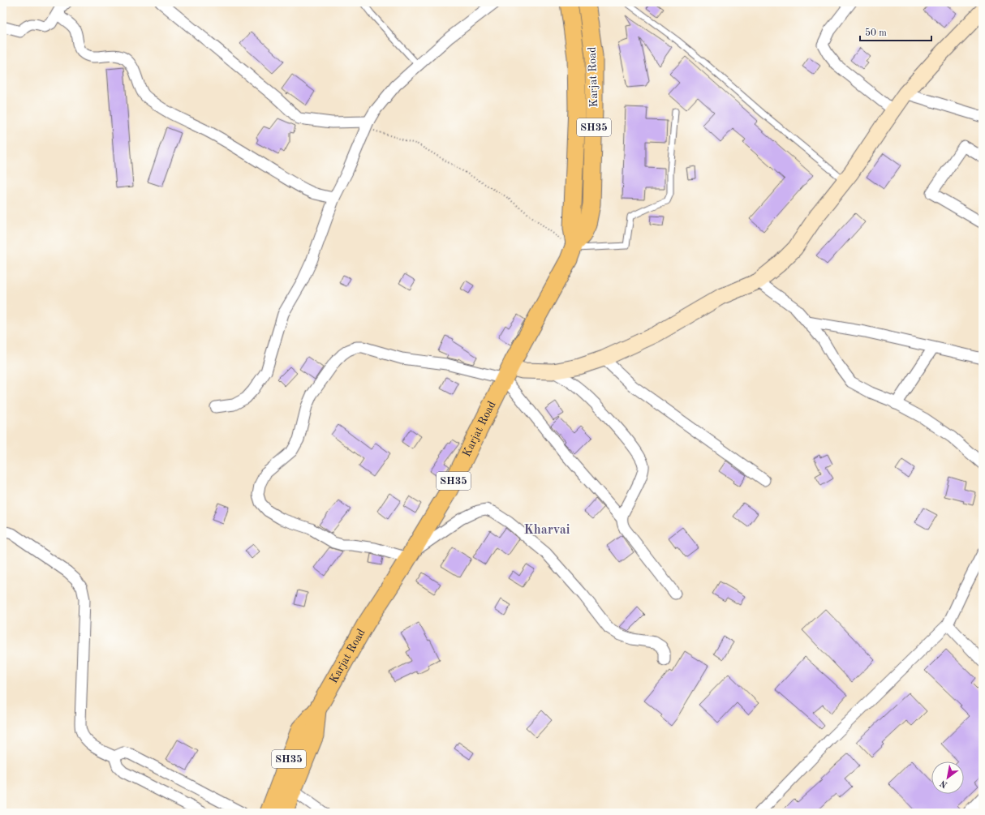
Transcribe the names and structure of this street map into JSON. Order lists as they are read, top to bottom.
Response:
{
  "streets": {
    "main road": ["Karjat Road", "SH35"]
  },
  "districts": ["Kharvai"],
  "scale_bar": "50 m",
  "north": "bottom left"
}
